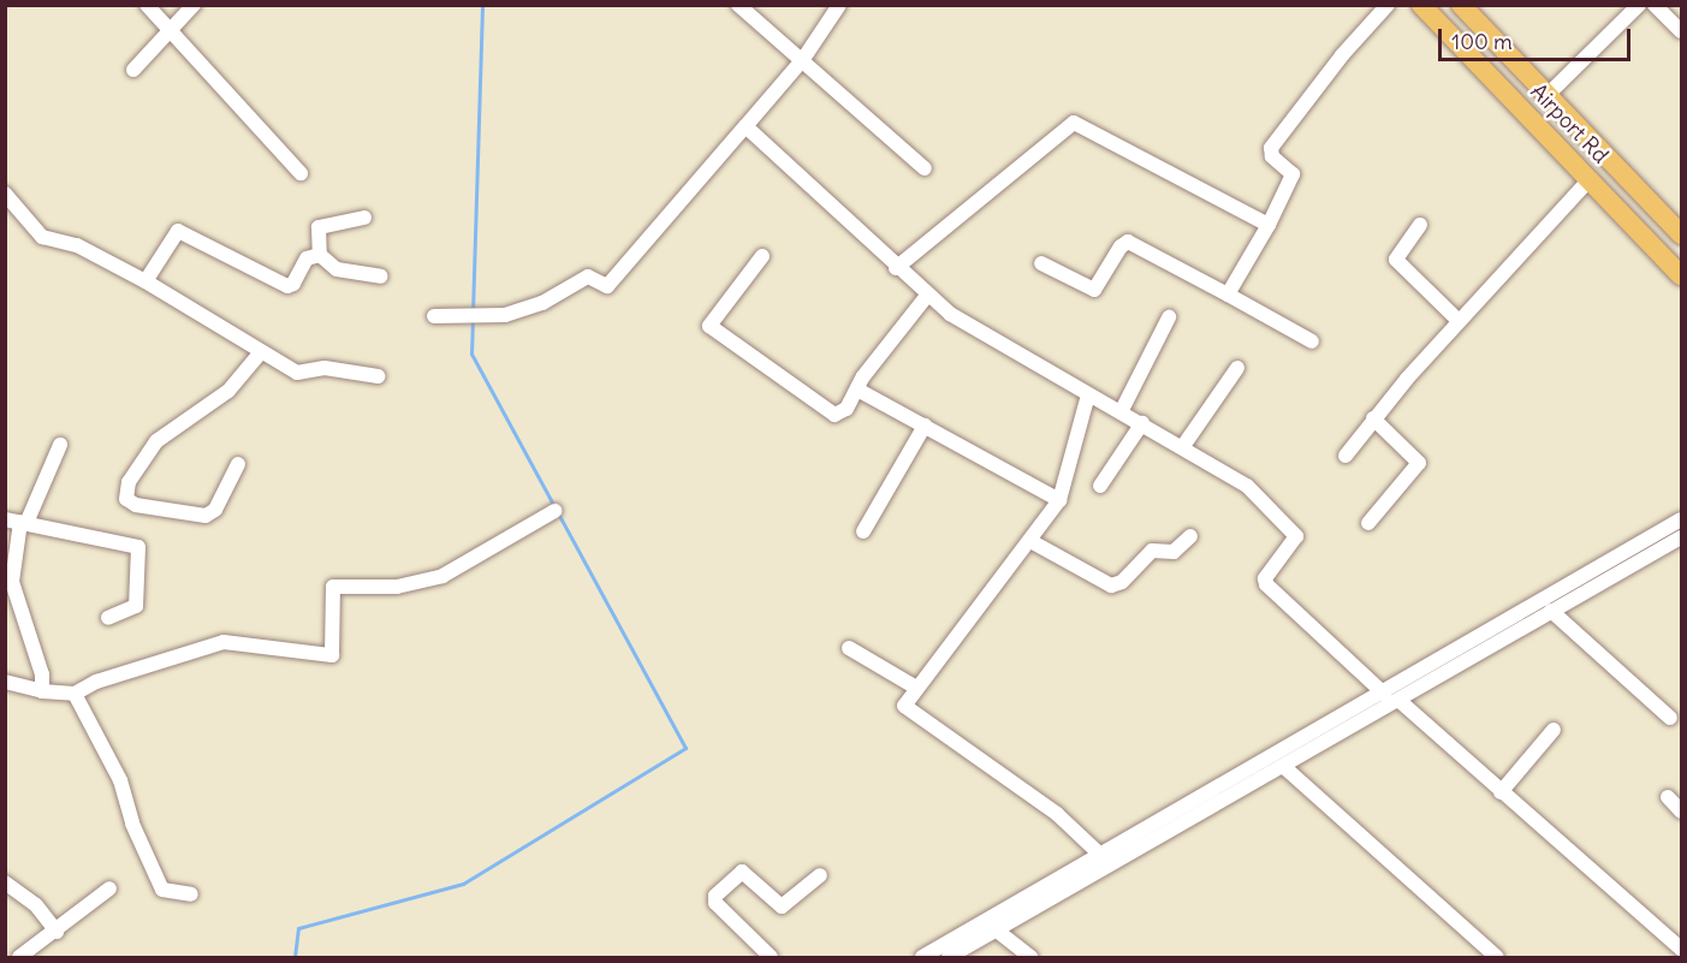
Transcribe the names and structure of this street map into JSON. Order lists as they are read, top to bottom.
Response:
{
  "streets": {
    "main road": ["Airport Rd"]
  },
  "scale_bar": "100 m"
}
